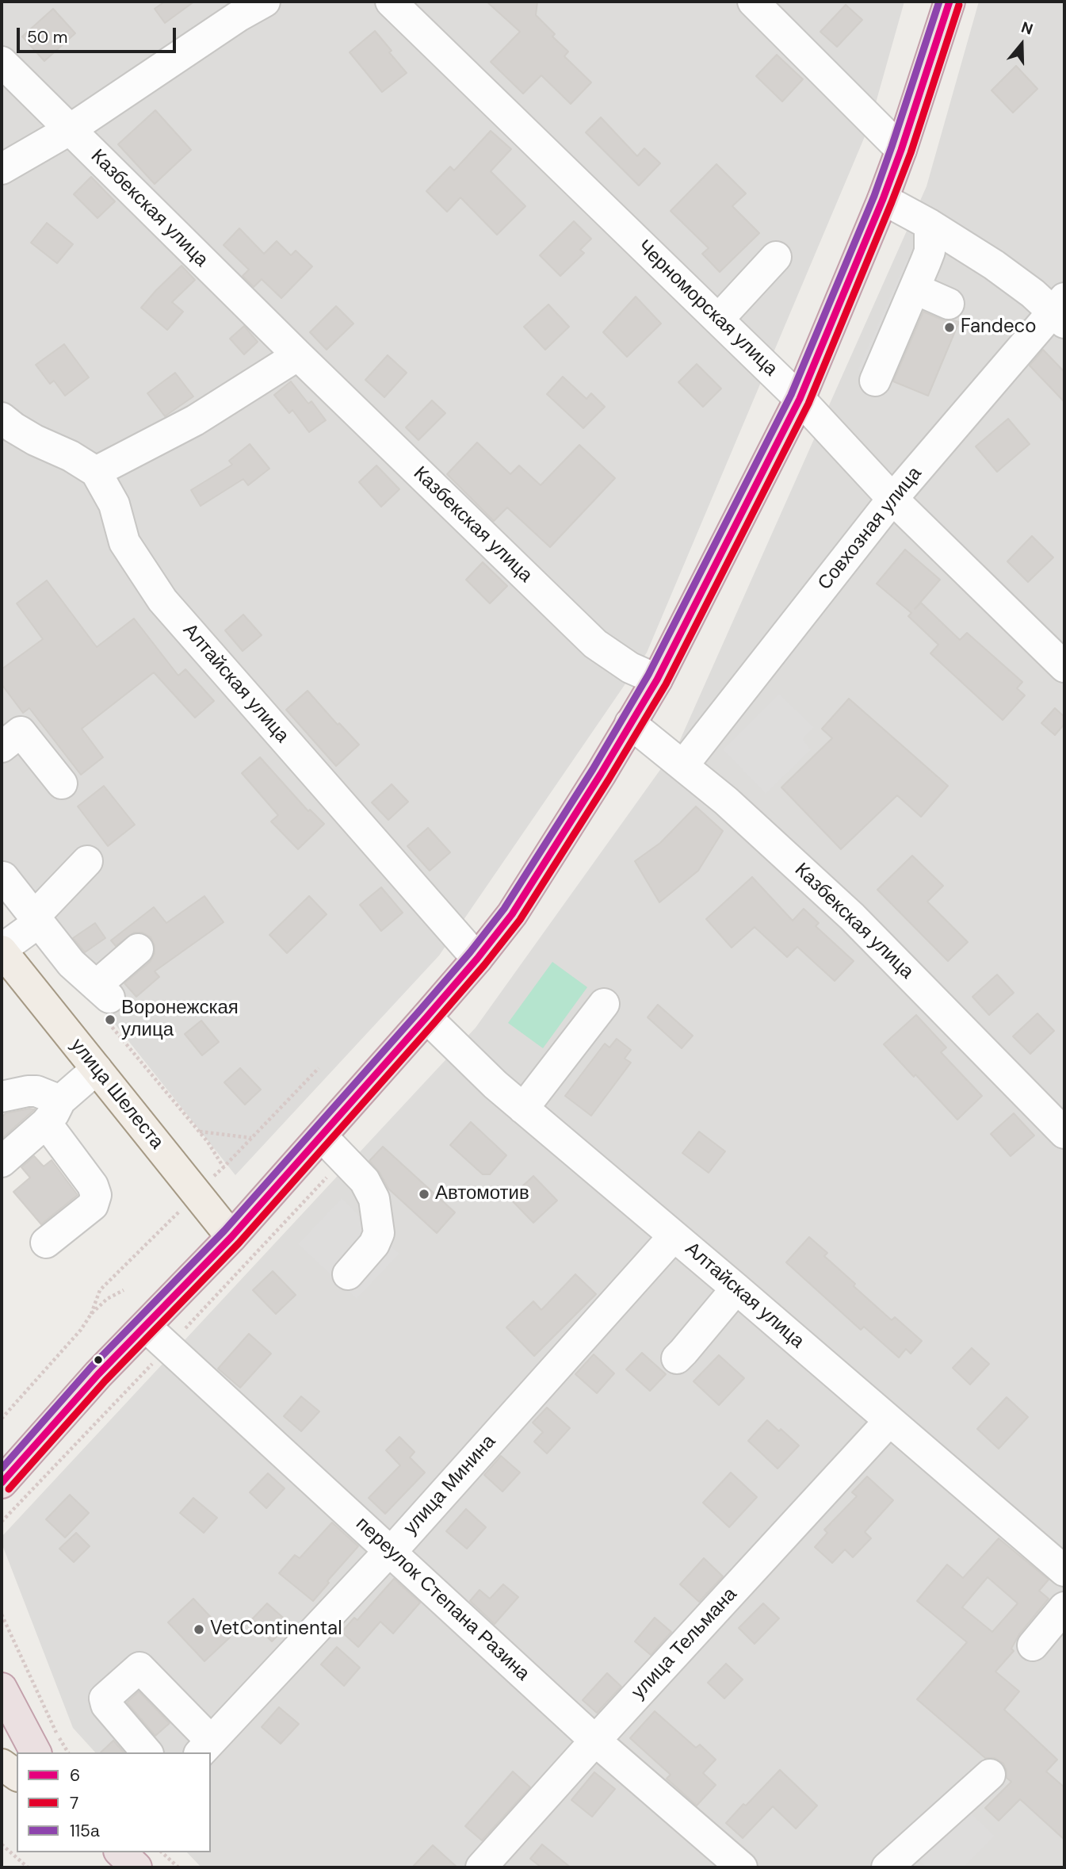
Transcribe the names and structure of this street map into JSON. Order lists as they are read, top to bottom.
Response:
{
  "streets": {
    "main road": ["улица Шелеста"],
    "street": [
      "Казбекская улица",
      "Черноморская улица",
      "Совхозная улица",
      "Алтайская улица",
      "улица Минина",
      "переулок Степана Разина",
      "улица Тельмана"
    ]
  },
  "crossings": [
    ["Казбекская улица", "Совхозная улица"],
    ["Черноморская улица", "Совхозная улица"],
    ["Алтайская улица", "улица Минина"],
    ["Алтайская улица", "улица Тельмана"],
    ["улица Минина", "переулок Степана Разина"],
    ["переулок Степана Разина", "улица Тельмана"]
  ],
  "places": [
    "Fandeco",
    "Воронежская улица",
    "Автомотив",
    "VetContinental"
  ],
  "lines": ["transit line 6", "transit line 115а", "transit line 7"],
  "legend": ["6", "7", "115а"],
  "scale_bar": "50 m",
  "north": "top"
}
